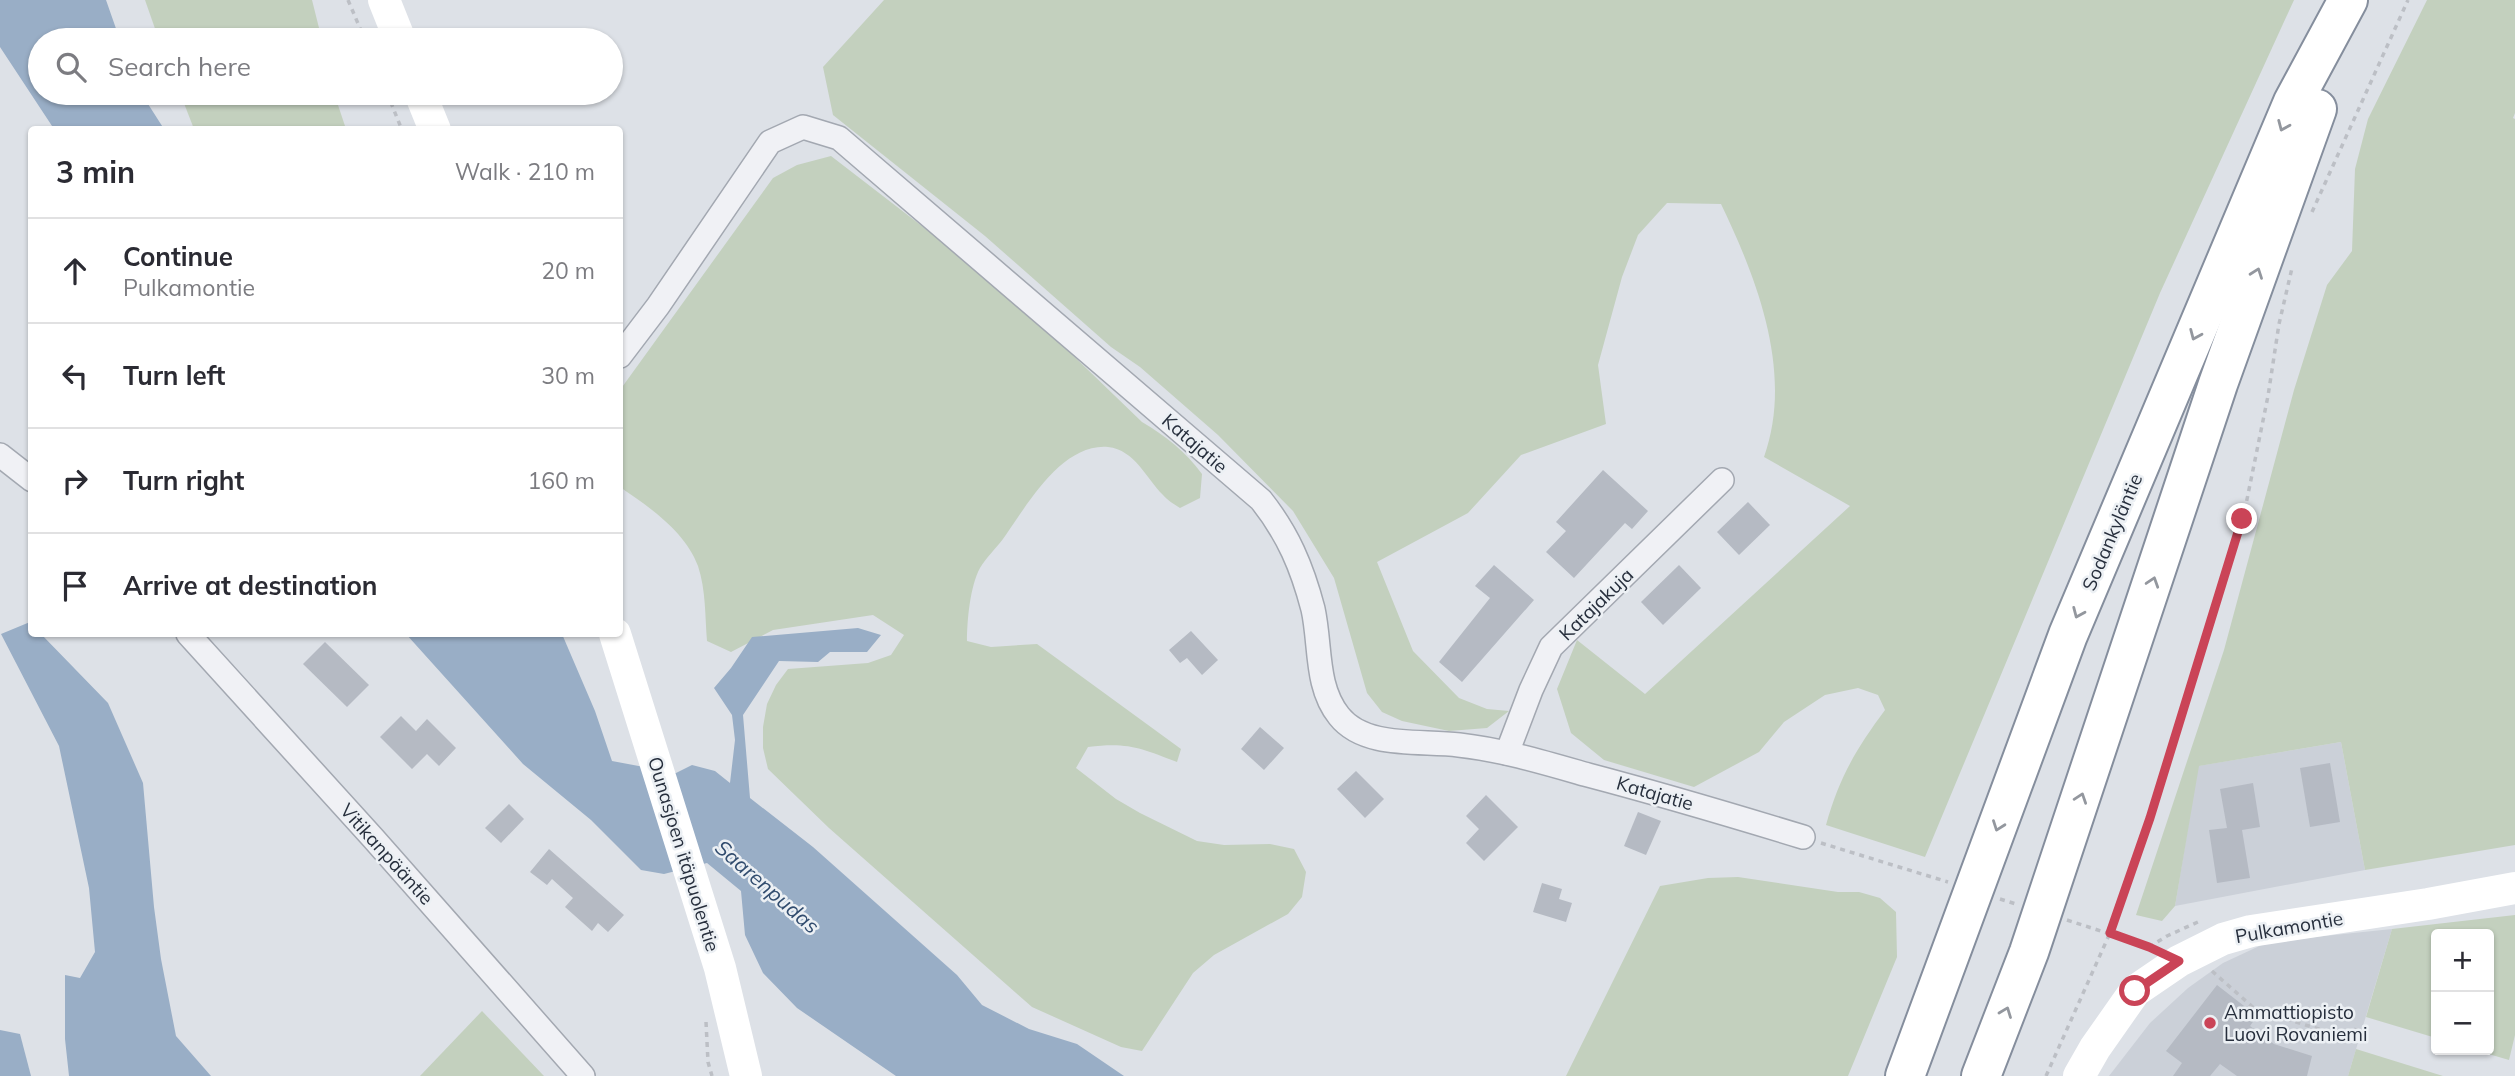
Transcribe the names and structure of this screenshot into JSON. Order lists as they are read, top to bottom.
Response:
{
  "streets": {
    "highway": ["Sodankyläntie"],
    "main road": ["Ounasjoen itäpuolentie", "Pulkamontie"],
    "street": ["Katajatie", "Katajakuja", "Vitikanpääntie"]
  },
  "crossings": [
    ["Katajatie", "Katajakuja"]
  ],
  "water": ["Saarenpudas"],
  "places": ["Ammattiopisto Luovi Rovaniemi"],
  "page": {
    "search": "Search here",
    "heading": ["3 min", "Walk · 210 m"],
    "list": [
      ["Continue", "Pulkamontie", "20 m"],
      ["Turn left", "30 m"],
      ["Turn right", "160 m"],
      "Arrive at destination"
    ],
    "map_buttons": ["+", "−"]
  }
}
